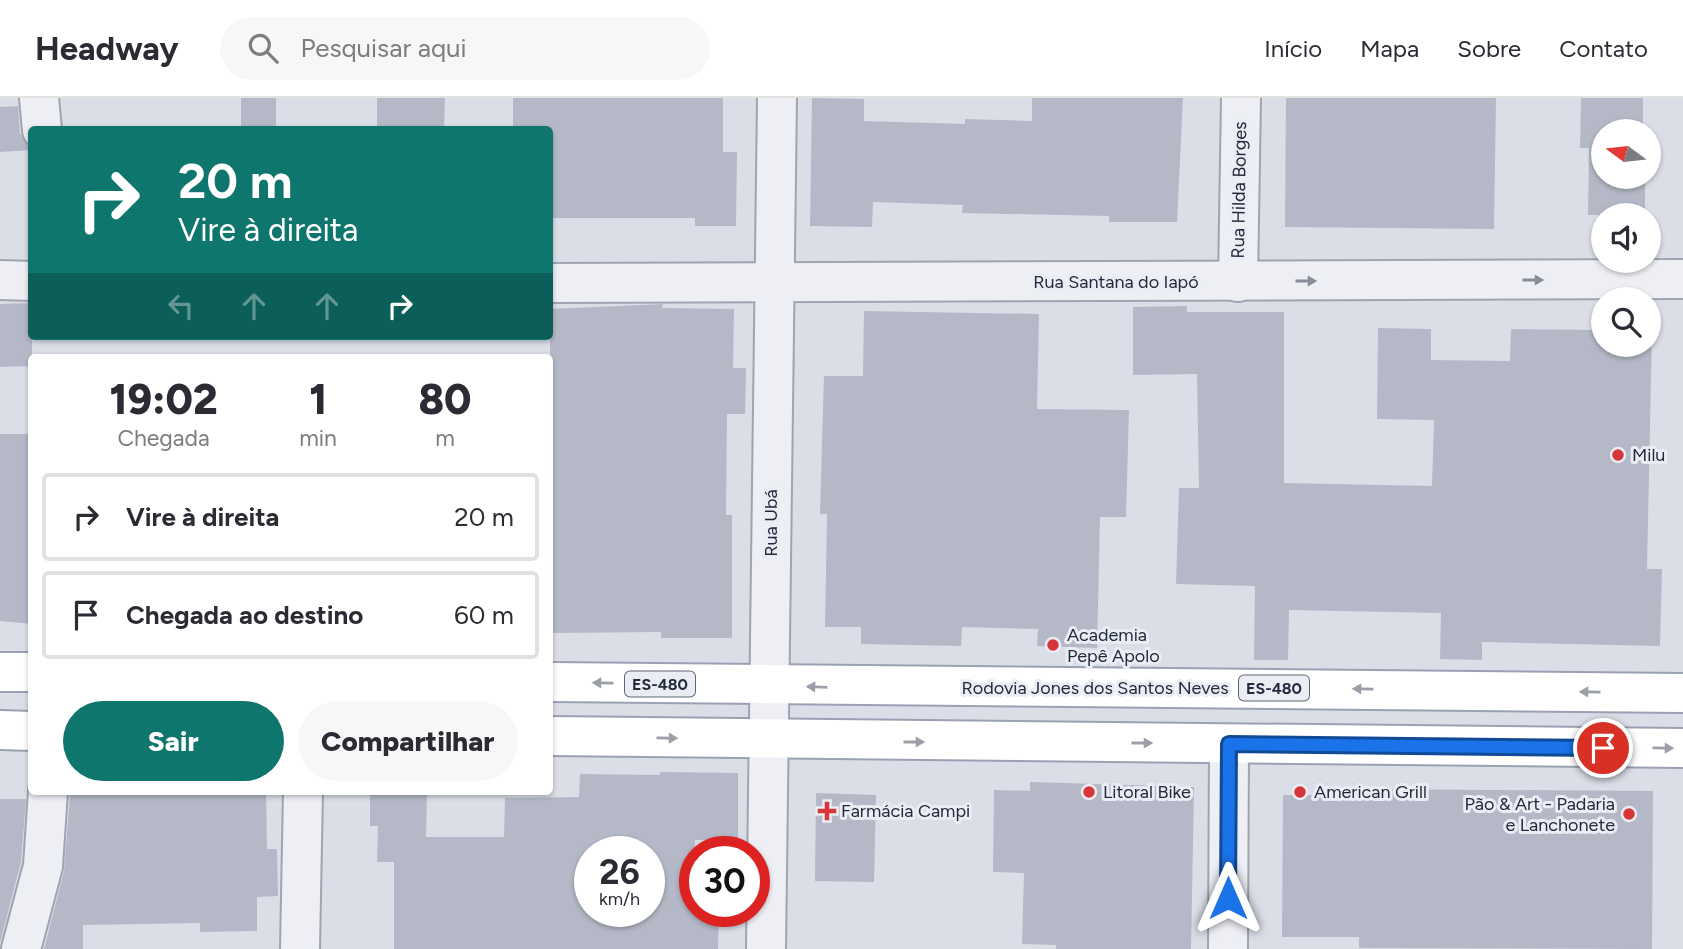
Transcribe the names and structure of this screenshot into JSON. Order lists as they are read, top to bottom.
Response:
{
  "streets": {
    "main road": ["ES-480", "Rodovia Jones dos Santos Neves"],
    "street": ["Rua Hilda Borges", "Rua Santana do Iapó", "Rua Ubá"]
  },
  "crossings": [
    ["Rua Hilda Borges", "Rua Santana do Iapó"],
    ["Rua Santana do Iapó", "Rua Ubá"],
    ["Rua Ubá", "Rodovia Jones dos Santos Neves"]
  ],
  "one_way": ["Rua Santana do Iapó"],
  "places": {
    "other": [
      "Milu",
      "Academia Pepê Apolo",
      "Litoral Bike",
      "American Grill",
      "Pão & Art - Padaria e Lanchonete"
    ],
    "health": ["Farmácia Campi"]
  },
  "north": "left",
  "page": {
    "header": "Headway",
    "search": "Pesquisar aqui",
    "nav": [
      "Início",
      "Mapa",
      "Sobre",
      "Contato"
    ],
    "turn": ["20 m", "Vire à direita"],
    "eta": [
      "19:02",
      "Chegada",
      "1",
      "min",
      "80",
      "m"
    ],
    "list": [
      {
        "name": "Vire à direita",
        "value": "20 m"
      },
      {
        "name": "Chegada ao destino",
        "value": "60 m"
      }
    ],
    "buttons": ["Sair", "Compartilhar"],
    "speed": "26 km/h",
    "limit": "30"
  }
}
